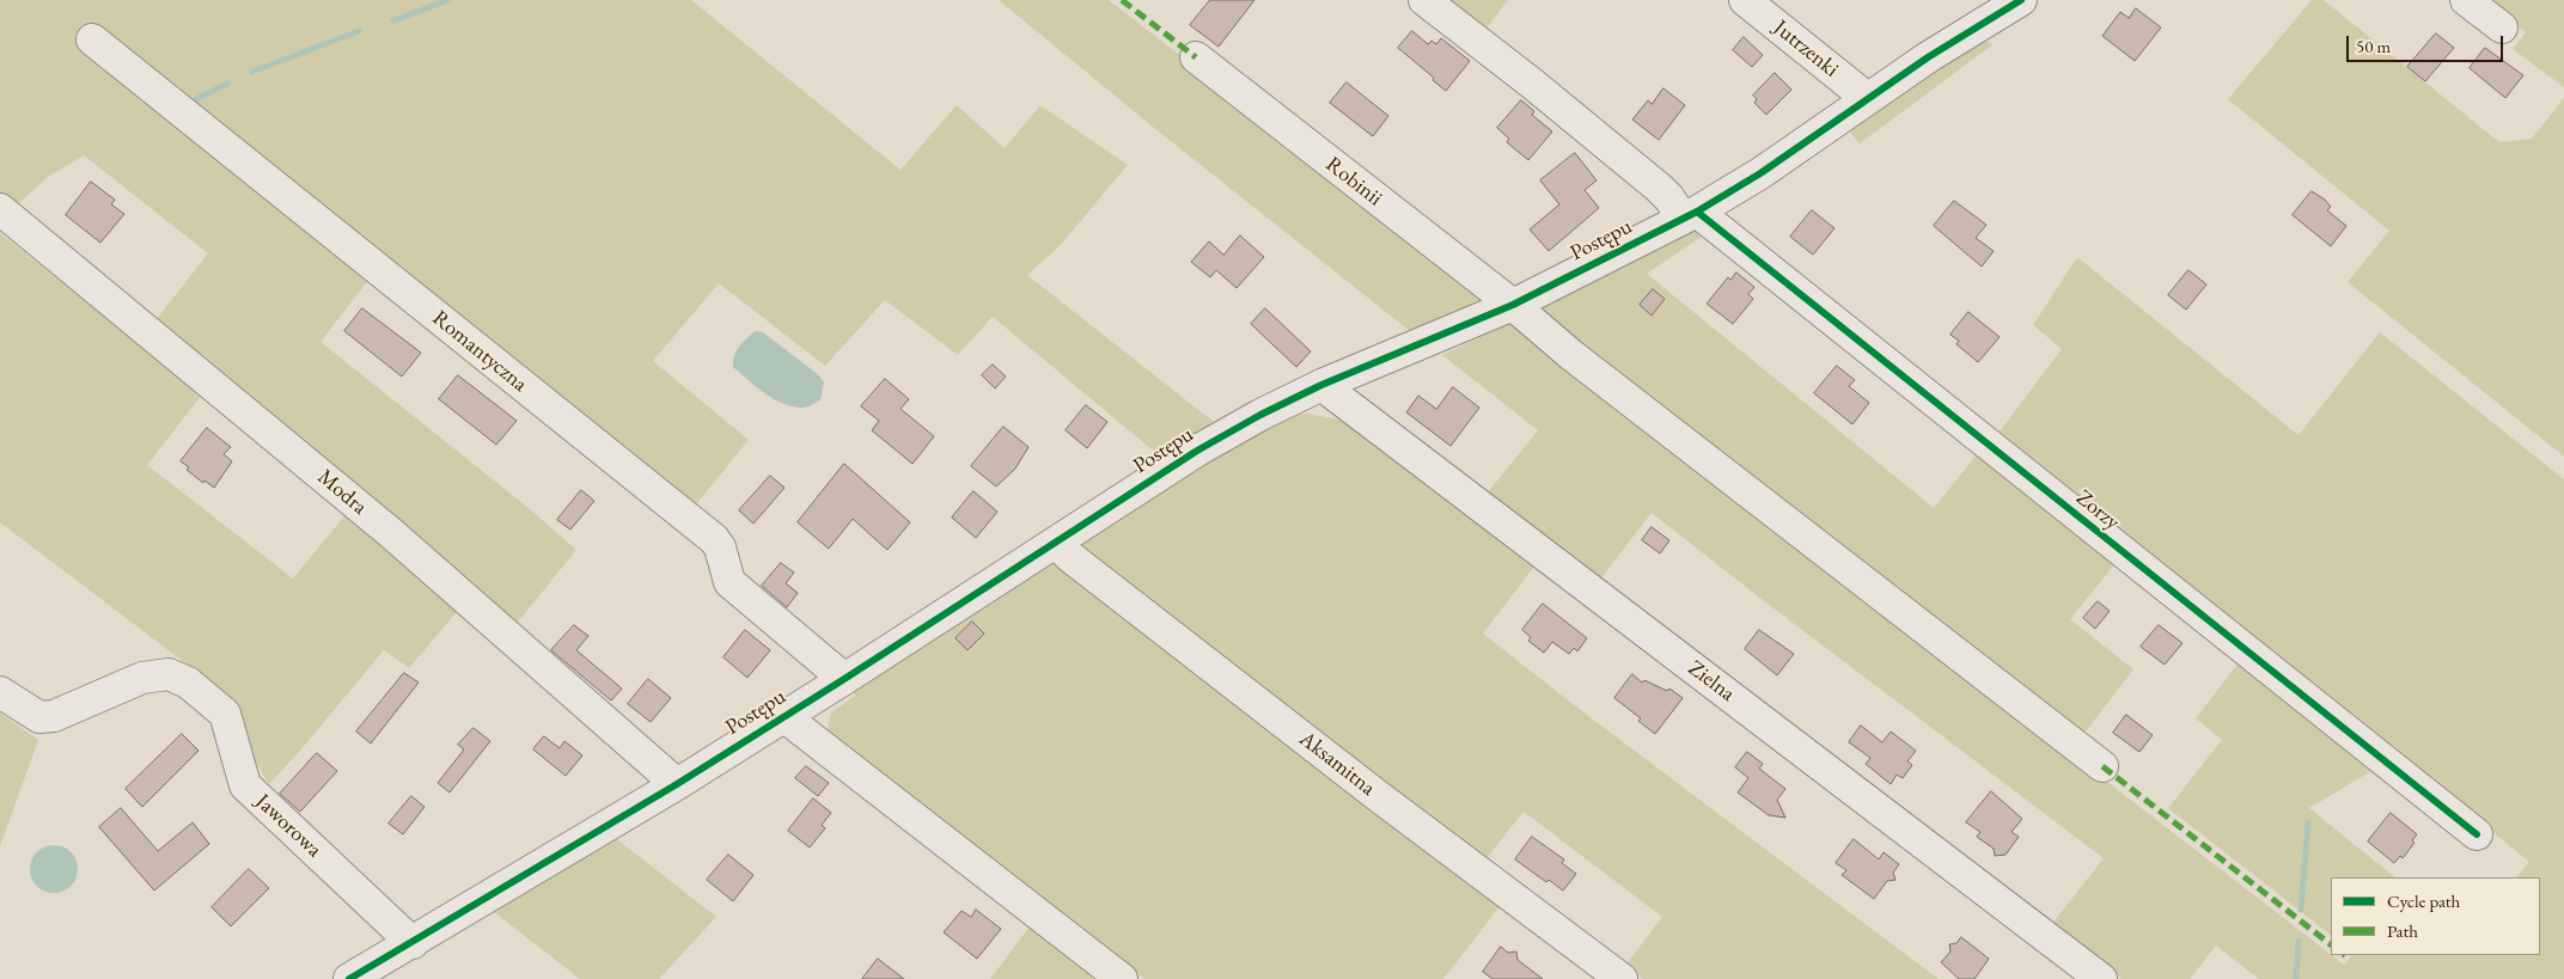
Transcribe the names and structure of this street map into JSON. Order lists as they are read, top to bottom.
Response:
{
  "streets": {
    "street": [
      "Jutrzenki",
      "Robinii",
      "Postępu",
      "Romantyczna",
      "Modra",
      "Zorzy",
      "Zielna",
      "Aksamitna",
      "Jaworowa"
    ]
  },
  "crossings": [
    ["Jutrzenki", "Postępu"],
    ["Robinii", "Postępu"],
    ["Postępu", "Romantyczna"],
    ["Postępu", "Modra"],
    ["Postępu", "Zorzy"],
    ["Postępu", "Zielna"],
    ["Postępu", "Aksamitna"],
    ["Postępu", "Jaworowa"]
  ],
  "legend": ["Cycle path", "Path"],
  "scale_bar": "50 m"
}
